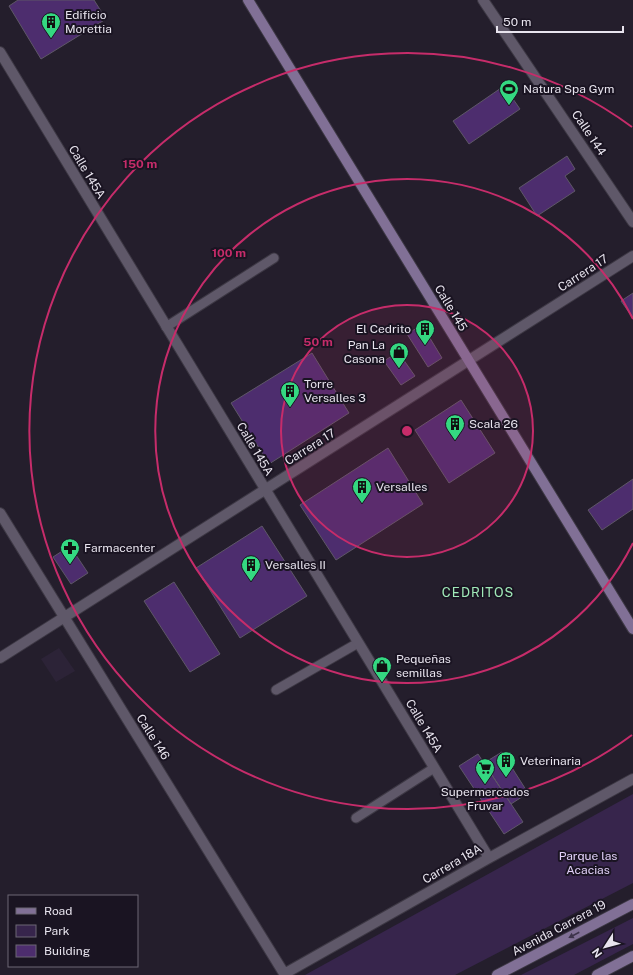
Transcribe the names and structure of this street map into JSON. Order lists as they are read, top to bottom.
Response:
{
  "streets": {
    "street": [
      "Calle 144",
      "Calle 145A",
      "Carrera 17",
      "Calle 145",
      "Calle 146",
      "Carrera 18A",
      "Avenida Carrera 19"
    ]
  },
  "crossings": [
    ["Calle 145A", "Carrera 17"],
    ["Calle 145A", "Carrera 18A"],
    ["Carrera 17", "Calle 145"],
    ["Carrera 17", "Calle 146"],
    ["Calle 146", "Carrera 18A"]
  ],
  "one_way": ["Avenida Carrera 19"],
  "districts": ["CEDRITOS"],
  "parks": ["Parque las Acacias"],
  "places": {
    "building": [
      "Edificio Morettia",
      "El Cedrito",
      "Torre Versalles 3",
      "Scala 26",
      "Versalles",
      "Versalles II",
      "Veterinaria"
    ],
    "sports": ["Natura Spa Gym"],
    "shop": ["Pan La Casona", "Pequeñas semillas"],
    "pharmacy": ["Farmacenter"],
    "supermarket": ["Supermercados Fruvar"]
  },
  "legend": ["Road", "Park", "Building"],
  "scale_bar": "50 m",
  "north": "bottom left",
  "rings": ["150 m", "100 m", "50 m"]
}
